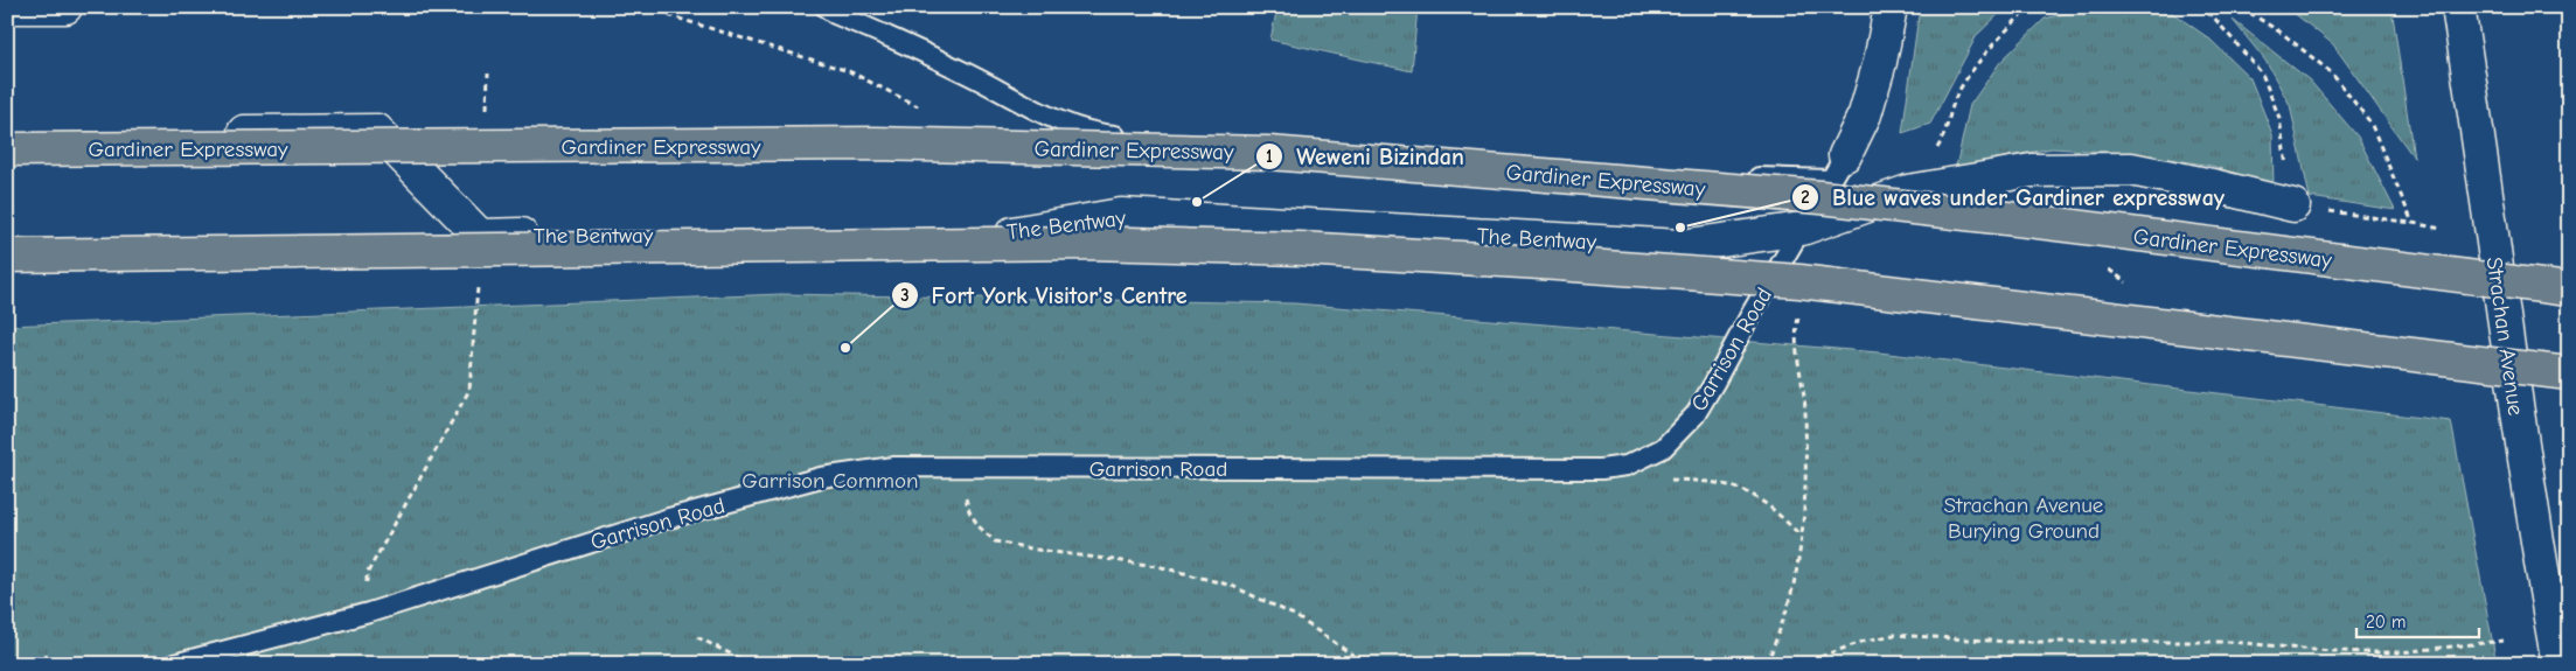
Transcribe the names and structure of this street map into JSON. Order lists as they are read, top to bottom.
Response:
{
  "streets": {
    "highway": ["Gardiner Expressway"],
    "street": ["The Bentway", "Strachan Avenue", "Garrison Road"]
  },
  "crossings": [
    ["The Bentway", "Garrison Road"]
  ],
  "parks": ["Garrison Common", "Strachan Avenue Burying Ground"],
  "places": ["Weweni Bizindan", "Blue waves under Gardiner expressway", "Fort York Visitor's Centre"],
  "scale_bar": "20 m"
}
